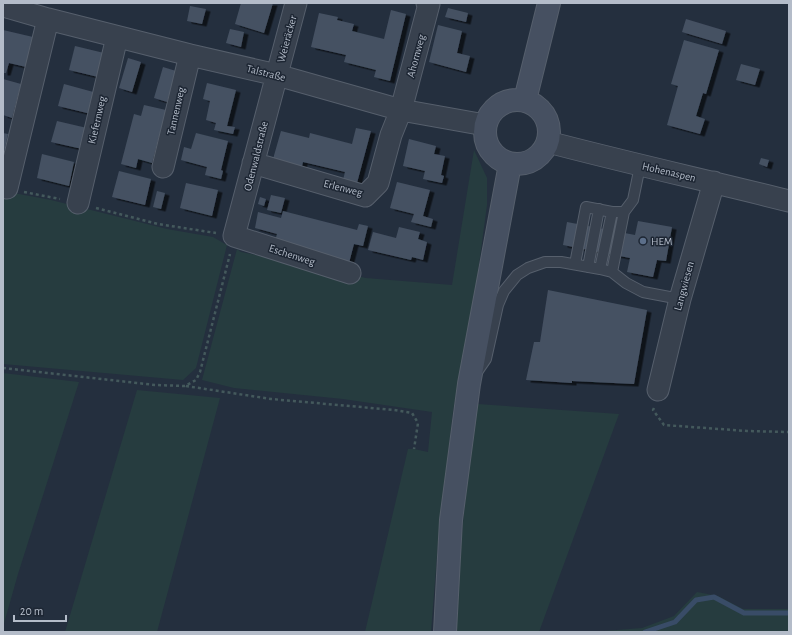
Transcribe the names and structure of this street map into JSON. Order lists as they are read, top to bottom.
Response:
{
  "streets": {
    "street": [
      "Weieräcker",
      "Ahornweg",
      "Talstraße",
      "Tannenweg",
      "Kiefernweg",
      "Odenwaldstraße",
      "Hohenaspen",
      "Erlenweg",
      "Eschenweg",
      "Langwiesen"
    ]
  },
  "crossings": [
    ["Weieräcker", "Talstraße"],
    ["Weieräcker", "Odenwaldstraße"],
    ["Ahornweg", "Talstraße"],
    ["Ahornweg", "Erlenweg"],
    ["Talstraße", "Tannenweg"],
    ["Talstraße", "Kiefernweg"],
    ["Talstraße", "Odenwaldstraße"],
    ["Talstraße", "Hohenaspen"],
    ["Talstraße", "Erlenweg"],
    ["Odenwaldstraße", "Erlenweg"],
    ["Odenwaldstraße", "Eschenweg"],
    ["Hohenaspen", "Langwiesen"]
  ],
  "places": ["HEM"],
  "scale_bar": "20 m"
}
